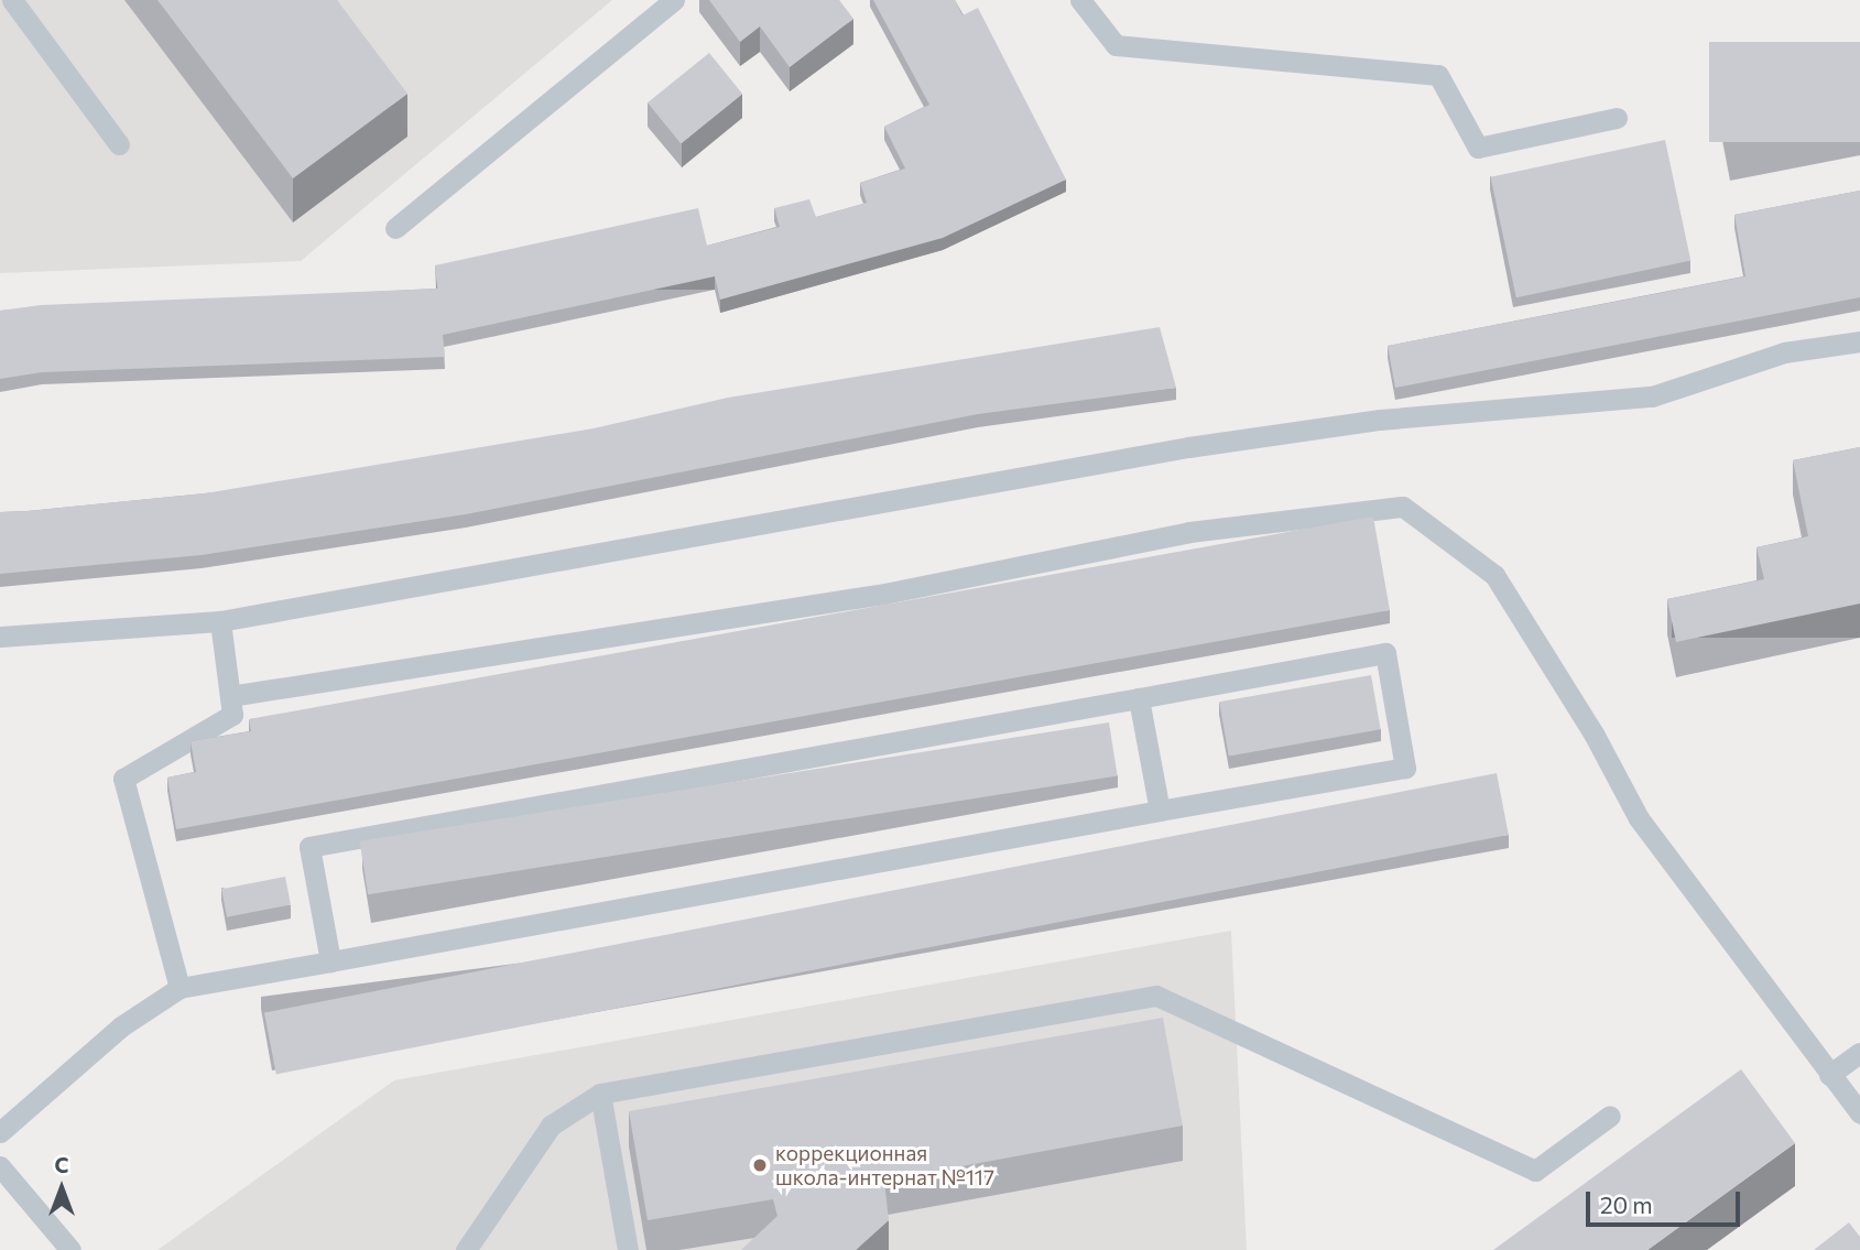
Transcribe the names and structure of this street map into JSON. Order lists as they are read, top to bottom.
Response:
{
  "places": ["коррекционная школа-интернат №117"],
  "scale_bar": "20 m",
  "north": "top"
}
